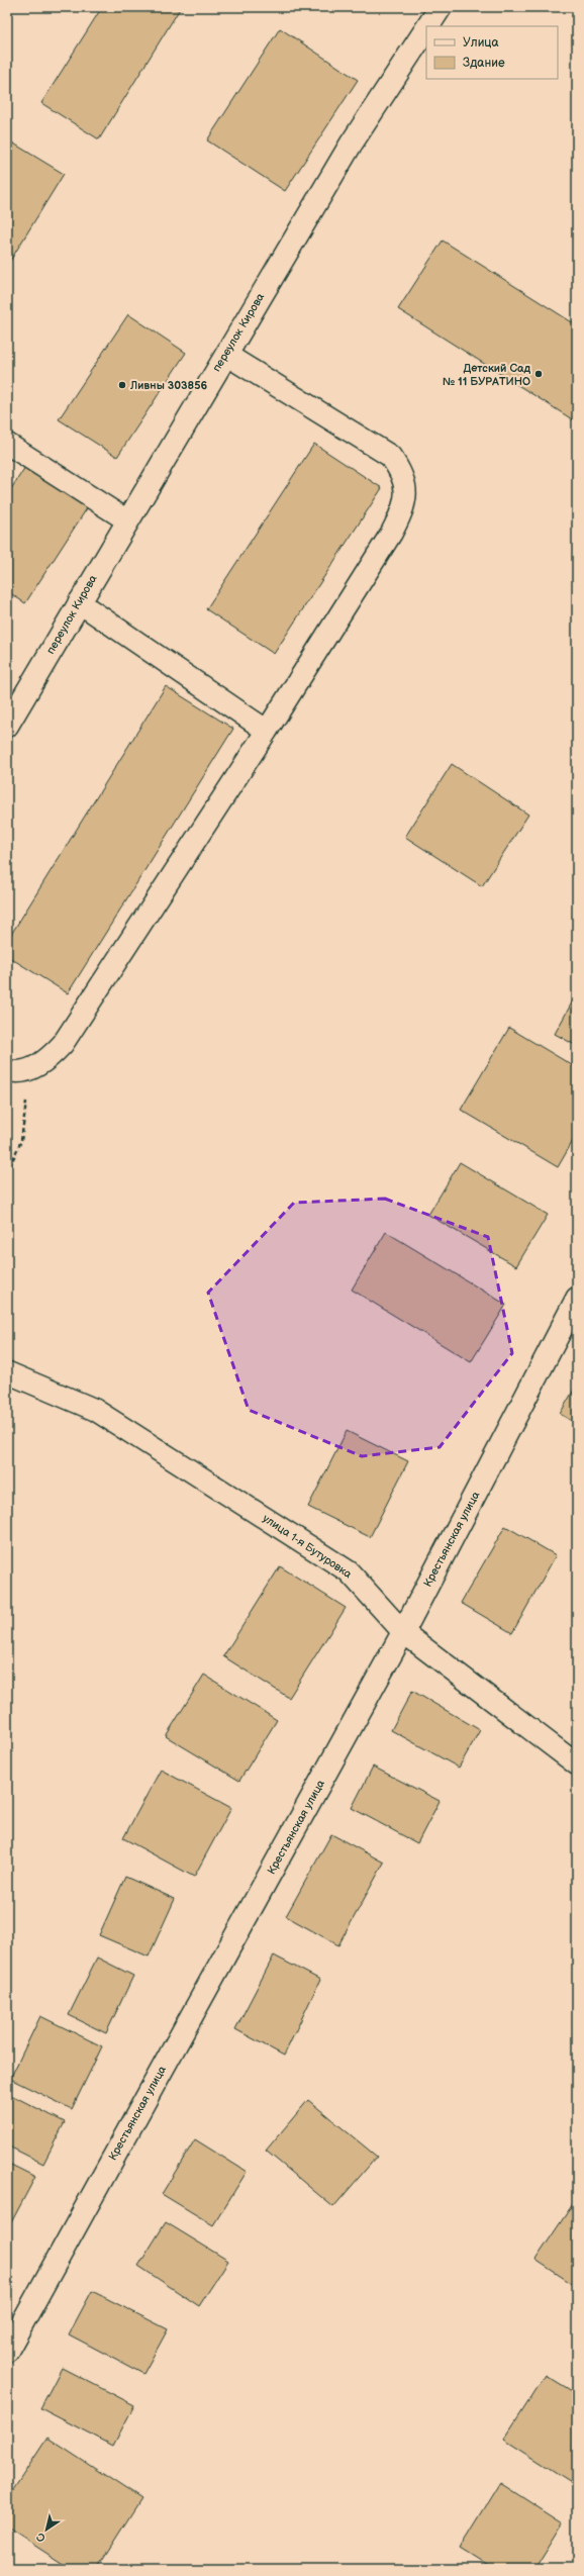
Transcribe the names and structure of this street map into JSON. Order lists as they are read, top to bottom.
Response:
{
  "streets": {
    "street": ["переулок Кирова", "Крестьянская улица"],
    "lane": ["улица 1-я Бутуровка"]
  },
  "crossings": [
    ["Крестьянская улица", "улица 1-я Бутуровка"]
  ],
  "places": ["Детский Сад № 11 БУРАТИНО", "Ливны 303856"],
  "legend": ["Улица", "Здание"],
  "north": "bottom left"
}
